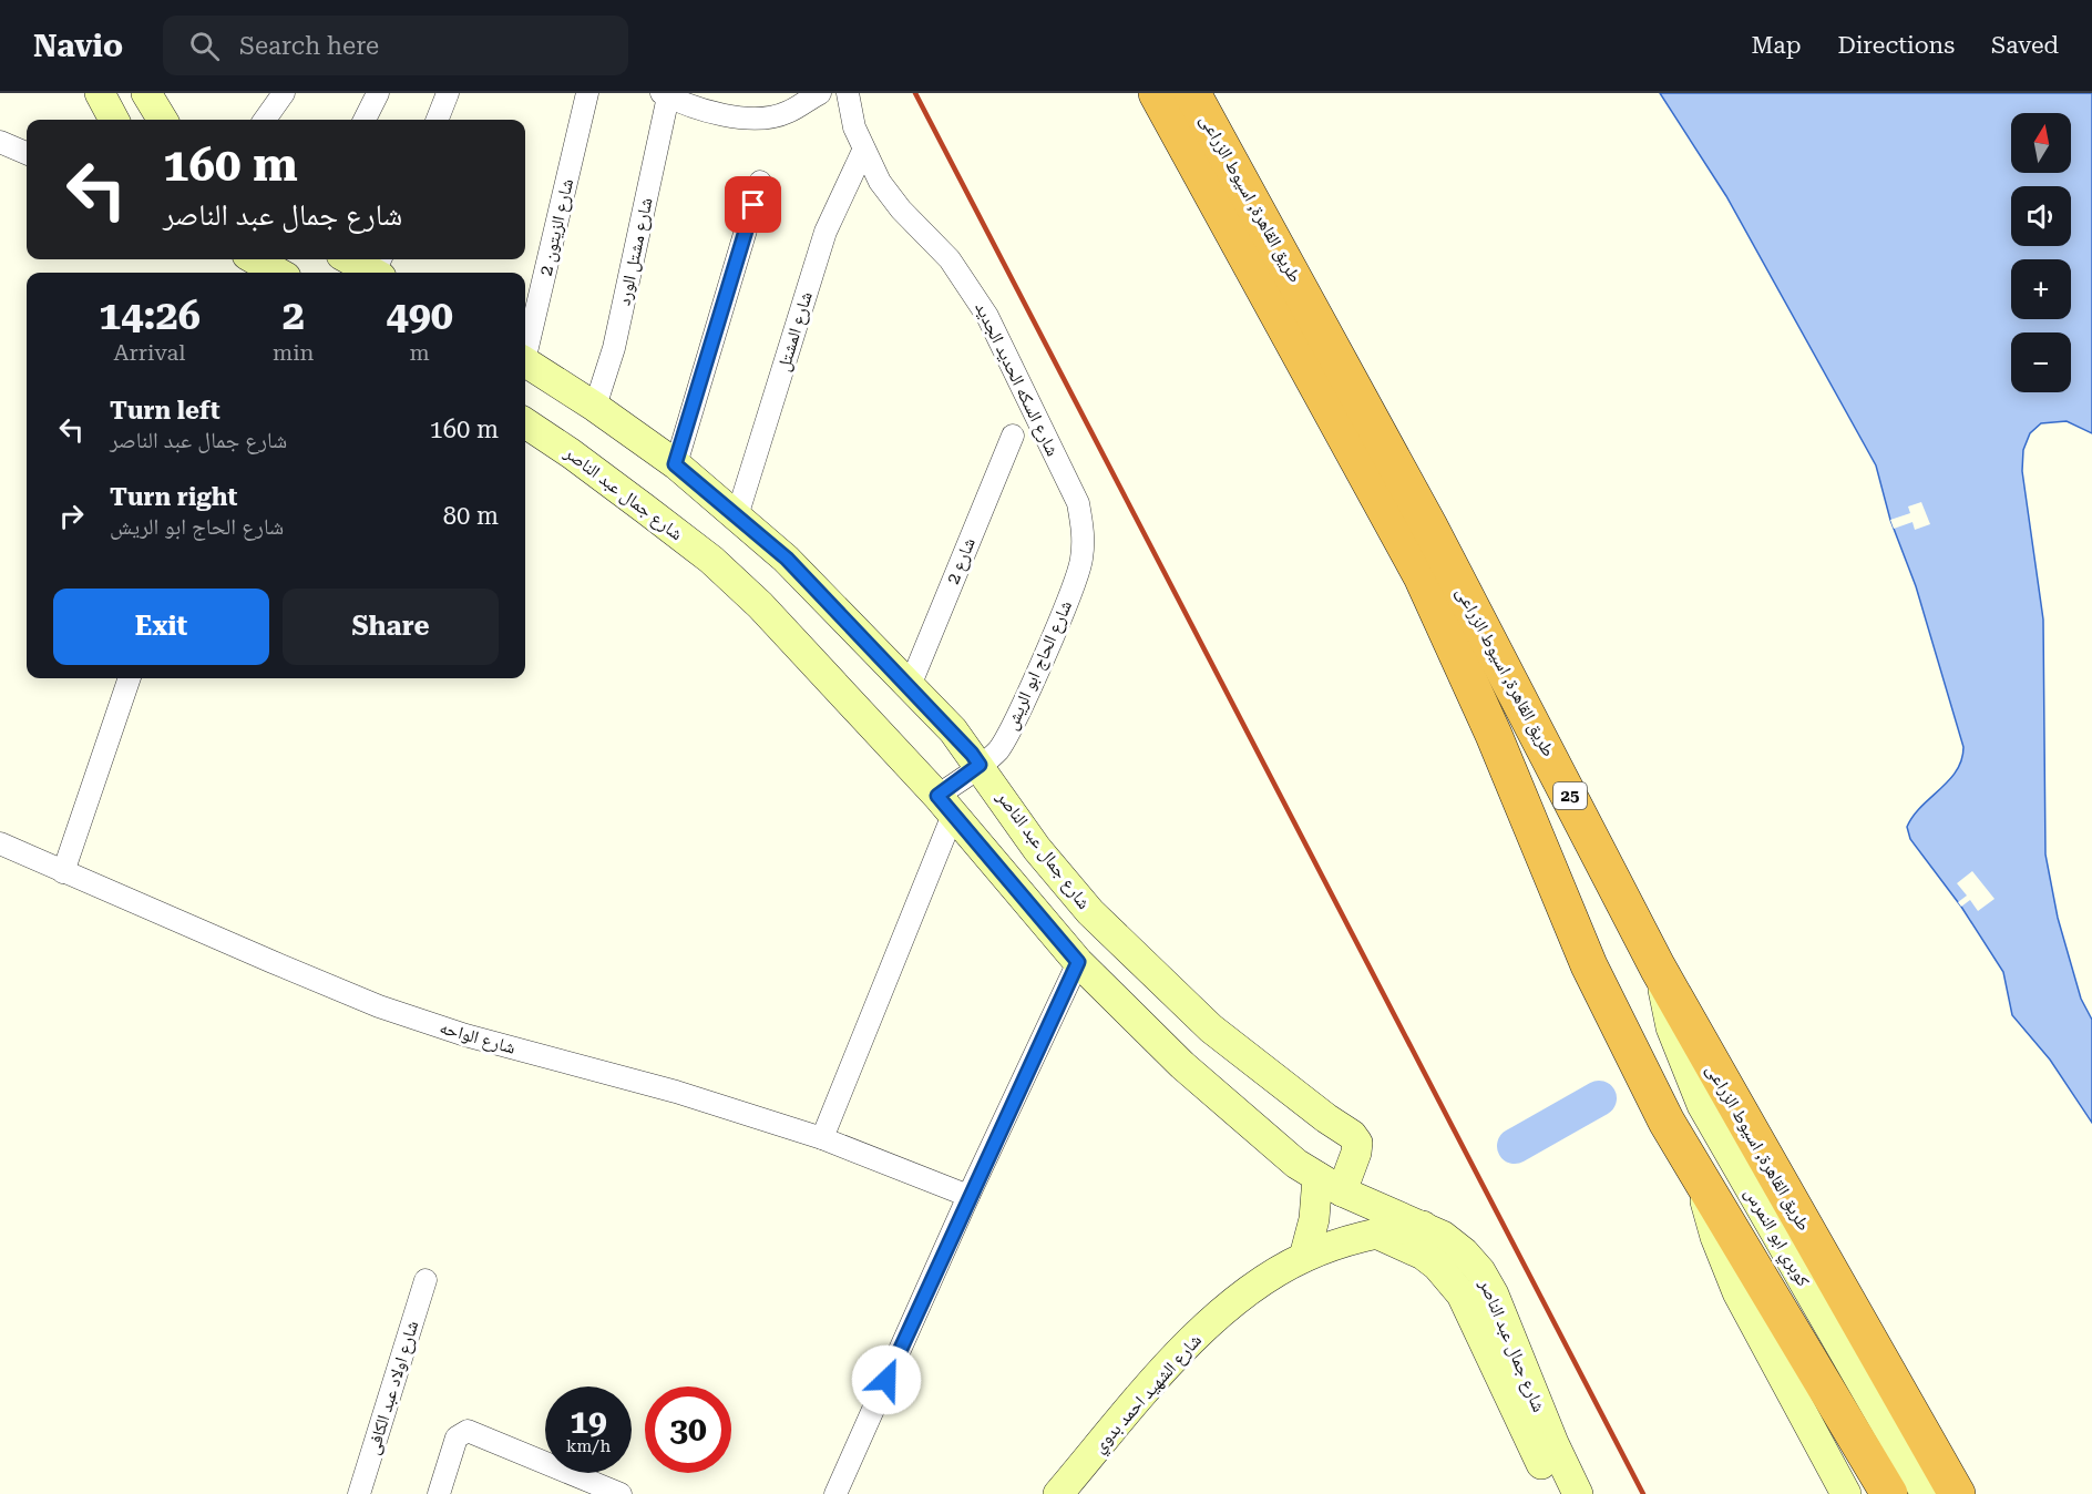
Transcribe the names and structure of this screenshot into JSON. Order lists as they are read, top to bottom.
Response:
{
  "streets": {
    "highway": ["طريق القاهرة, اسيوط الزراعى", "25"],
    "street": [
      "شارع الزيتون 2",
      "شارع مشتل الورد",
      "شارع المشتل",
      "شارع السكه الحديد الجديد",
      "شارع جمال عبد الناصر",
      "شارع 2",
      "شارع الحاج ابو الريش",
      "شارع الواحه",
      "كوبري ابو النمرس",
      "شارع اولاد عبد الكافى",
      "شارع الشهيد احمد بدوي"
    ]
  },
  "crossings": [
    ["طريق القاهرة, اسيوط الزراعى", "كوبري ابو النمرس"],
    ["شارع مشتل الورد", "شارع جمال عبد الناصر"],
    ["شارع المشتل", "شارع السكه الحديد الجديد"],
    ["شارع المشتل", "شارع جمال عبد الناصر"],
    ["شارع السكه الحديد الجديد", "شارع الحاج ابو الريش"],
    ["شارع جمال عبد الناصر", "شارع 2"],
    ["شارع جمال عبد الناصر", "شارع الحاج ابو الريش"],
    ["شارع جمال عبد الناصر", "شارع الشهيد احمد بدوي"]
  ],
  "north": "top",
  "page": {
    "header": "Navio",
    "search": "Search here",
    "nav": ["Map", "Directions", "Saved"],
    "map_buttons": ["+", "−"],
    "turn": ["160 m", "شارع جمال عبد الناصر"],
    "eta": [
      "14:26",
      "Arrival",
      "2",
      "min",
      "490",
      "m"
    ],
    "list": [
      {
        "name": "Turn left",
        "note": "شارع جمال عبد الناصر",
        "value": "160 m"
      },
      {
        "name": "Turn right",
        "note": "شارع الحاج ابو الريش",
        "value": "80 m"
      }
    ],
    "buttons": ["Exit", "Share"],
    "speed": "19 km/h",
    "limit": "30"
  }
}
